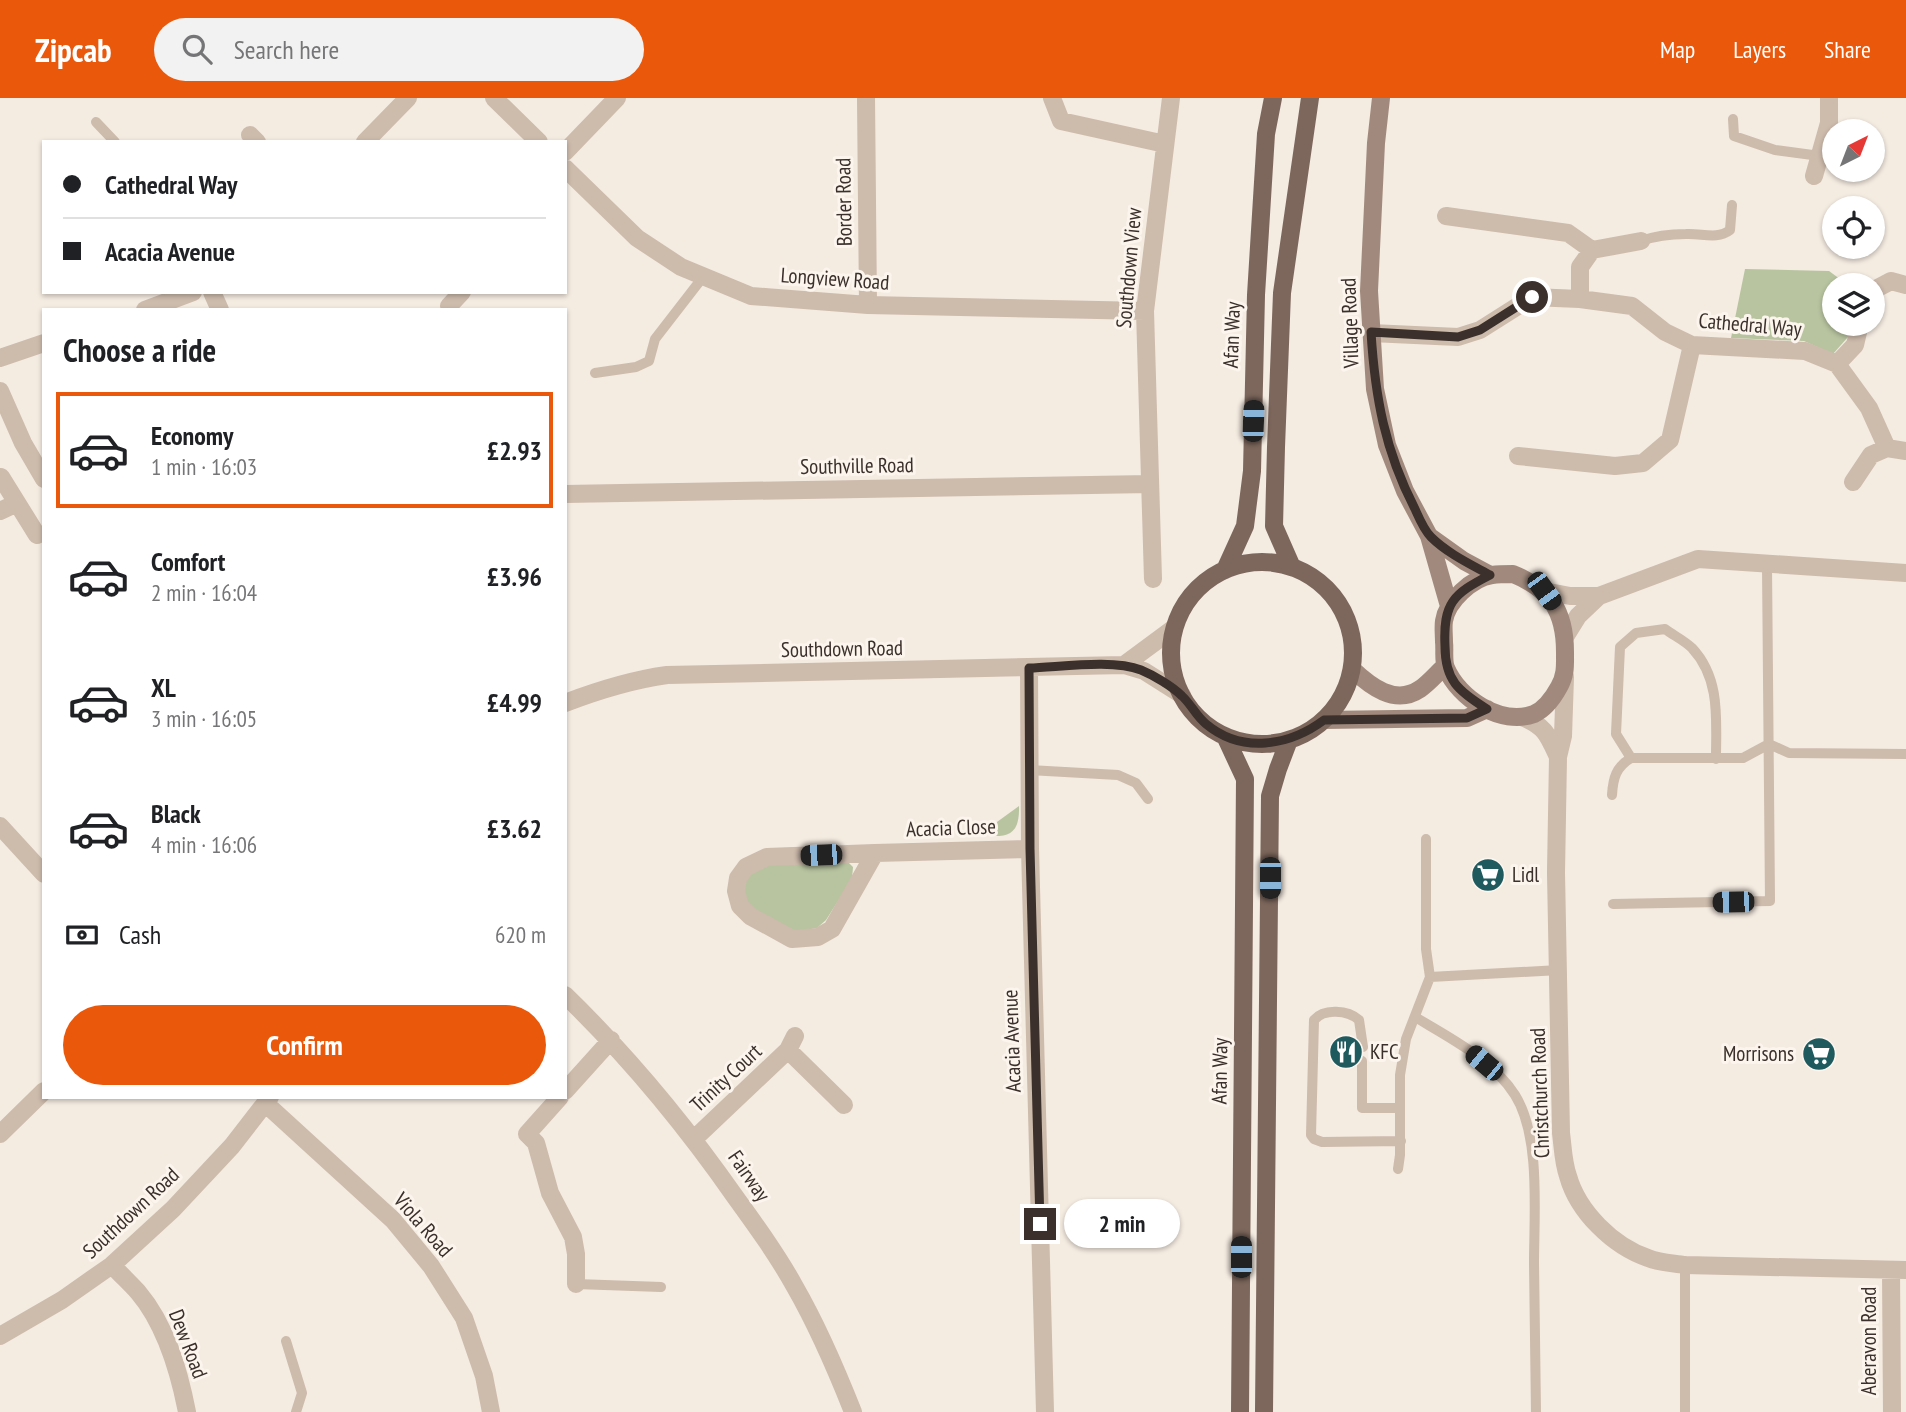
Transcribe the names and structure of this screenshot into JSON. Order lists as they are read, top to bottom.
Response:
{
  "streets": {
    "main road": ["Afan Way"],
    "street": [
      "Border Road",
      "Southdown View",
      "Longview Road",
      "Village Road",
      "Cathedral Way",
      "Southville Road",
      "Southdown Road",
      "Acacia Close",
      "Acacia Avenue",
      "Trinity Court",
      "Christchurch Road",
      "Fairway",
      "Viola Road",
      "Aberavon Road",
      "Dew Road"
    ]
  },
  "crossings": [
    ["Border Road", "Longview Road"],
    ["Southdown View", "Longview Road"],
    ["Southdown View", "Southville Road"],
    ["Village Road", "Cathedral Way"],
    ["Village Road", "Christchurch Road"],
    ["Afan Way", "Southdown Road"],
    ["Southdown Road", "Acacia Avenue"],
    ["Southdown Road", "Viola Road"],
    ["Southdown Road", "Dew Road"],
    ["Acacia Close", "Acacia Avenue"],
    ["Trinity Court", "Fairway"],
    ["Christchurch Road", "Aberavon Road"]
  ],
  "places": {
    "supermarket": ["Lidl", "Morrisons"],
    "restaurant": ["KFC"]
  },
  "north": "top right",
  "page": {
    "header": "Zipcab",
    "search": "Search here",
    "nav": ["Map", "Layers", "Share"],
    "banner": ["Cathedral Way", "Acacia Avenue"],
    "heading": "Choose a ride",
    "list": [
      {
        "name": "Economy",
        "note": "1 min · 16:03",
        "value": "£2.93"
      },
      {
        "name": "Comfort",
        "note": "2 min · 16:04",
        "value": "£3.96"
      },
      {
        "name": "XL",
        "note": "3 min · 16:05",
        "value": "£4.99"
      },
      {
        "name": "Black",
        "note": "4 min · 16:06",
        "value": "£3.62"
      }
    ],
    "pay": ["Cash", "620 m"],
    "buttons": "Confirm",
    "bubble": "2 min"
  }
}
